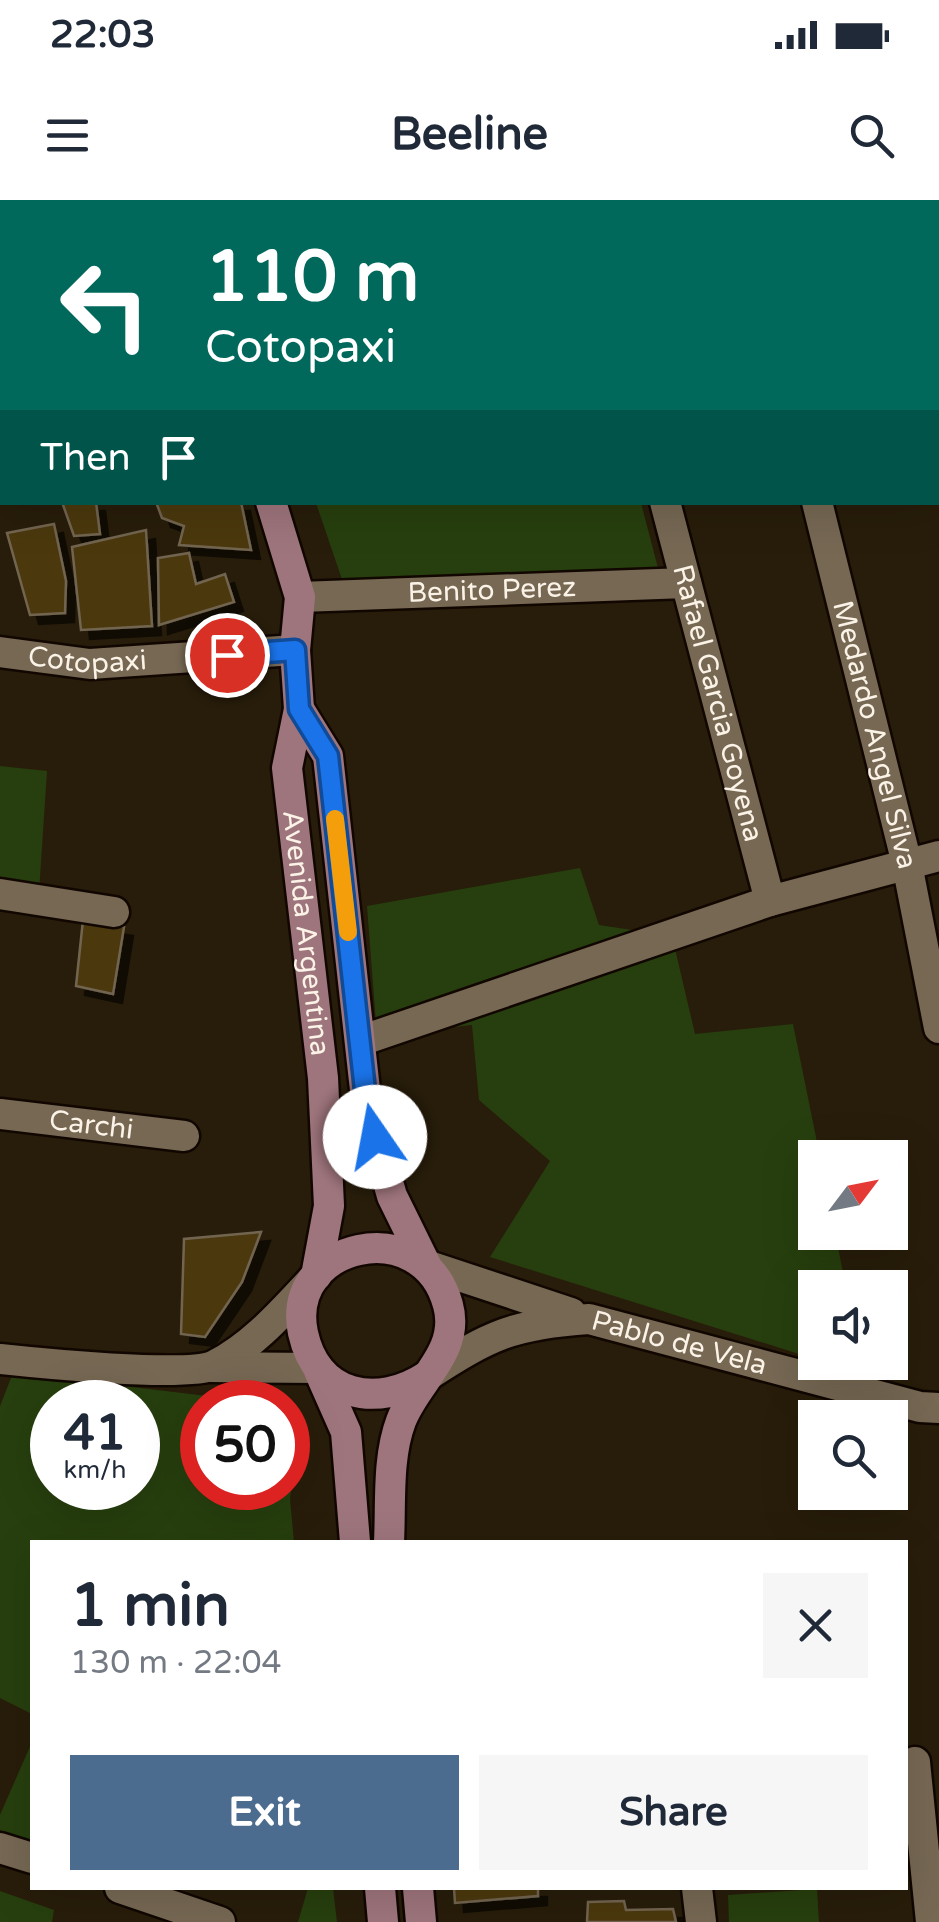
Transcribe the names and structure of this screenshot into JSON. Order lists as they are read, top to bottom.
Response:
{
  "streets": {
    "main road": ["Avenida Argentina"],
    "street": [
      "Benito Perez",
      "Cotopaxi",
      "Rafael Garcia Goyena",
      "Medardo Angel Silva",
      "Carchi",
      "Pablo de Vela"
    ]
  },
  "crossings": [
    ["Benito Perez", "Rafael Garcia Goyena"],
    ["Benito Perez", "Avenida Argentina"],
    ["Cotopaxi", "Avenida Argentina"],
    ["Avenida Argentina", "Pablo de Vela"]
  ],
  "north": "top right",
  "page": {
    "status": "22:03",
    "header": "Beeline",
    "turn": ["110 m", "Cotopaxi"],
    "then": "Then",
    "speed": "41 km/h",
    "limit": "50",
    "heading": ["1 min", "130 m · 22:04"],
    "buttons": ["Exit", "Share"]
  }
}
